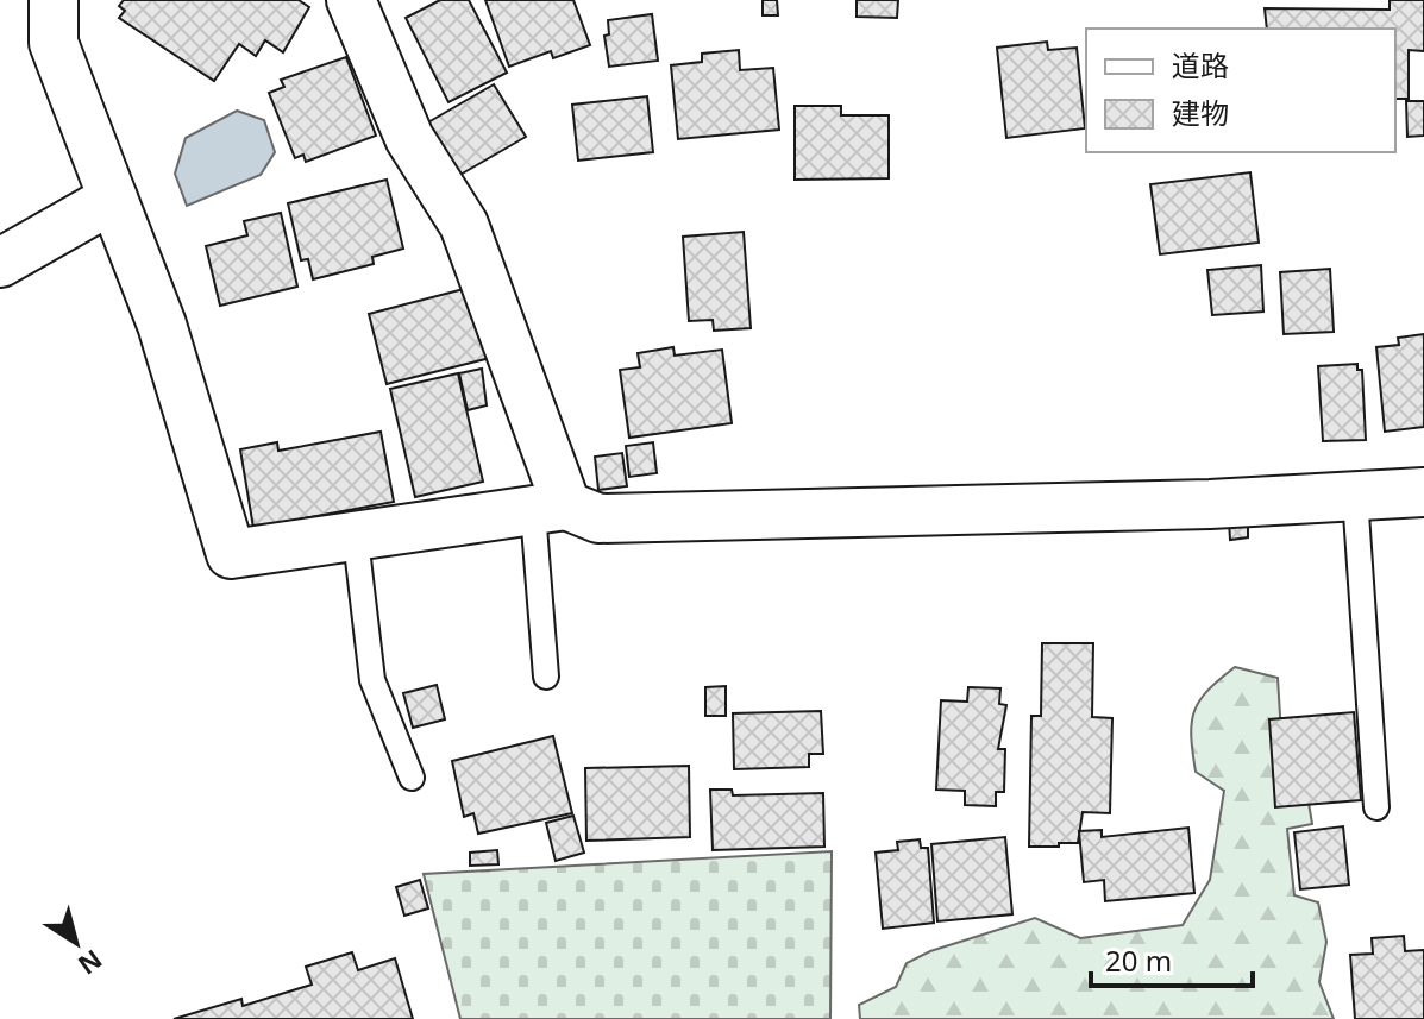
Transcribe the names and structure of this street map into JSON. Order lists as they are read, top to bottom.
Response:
{
  "legend": ["道路", "建物"],
  "scale_bar": "20 m",
  "north": "bottom right"
}
